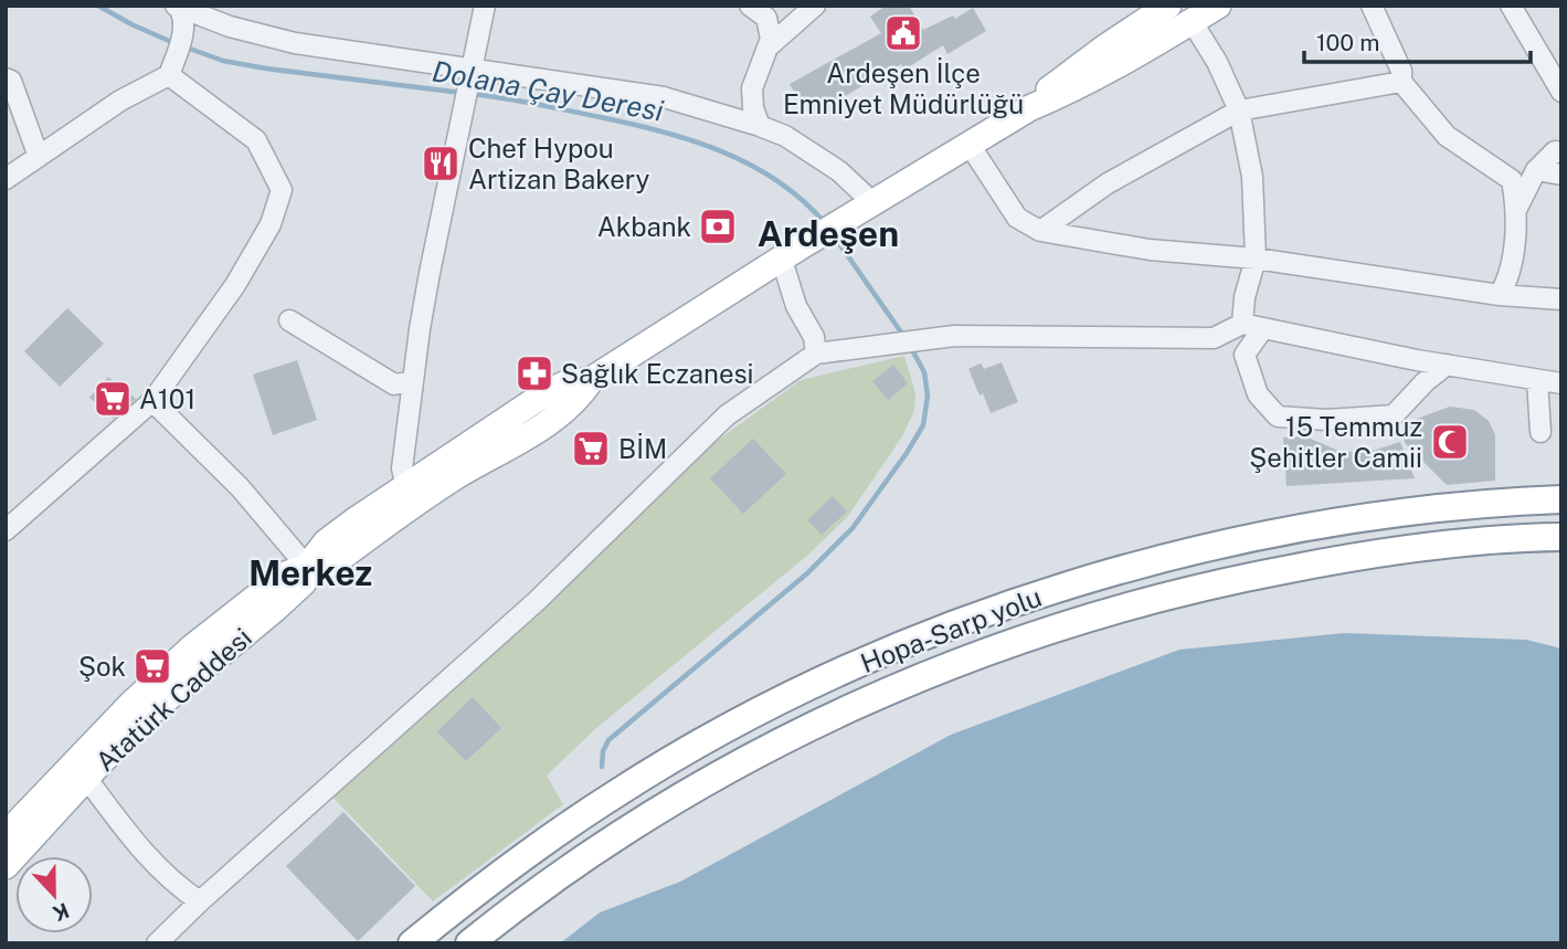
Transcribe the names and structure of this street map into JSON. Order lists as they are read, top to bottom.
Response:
{
  "streets": {
    "highway": ["Hopa-Sarp yolu"],
    "main road": ["Atatürk Caddesi"]
  },
  "districts": ["Ardeşen", "Merkez"],
  "water": ["Dolana Çay Deresi"],
  "places": {
    "public building": ["Ardeşen İlçe Emniyet Müdürlüğü"],
    "restaurant": ["Chef Hypou Artizan Bakery"],
    "bank": ["Akbank"],
    "pharmacy": ["Sağlık Eczanesi"],
    "supermarket": ["A101", "BİM", "Şok"],
    "mosque": ["15 Temmuz Şehitler Camii"]
  },
  "scale_bar": "100 m",
  "north": "bottom"
}
